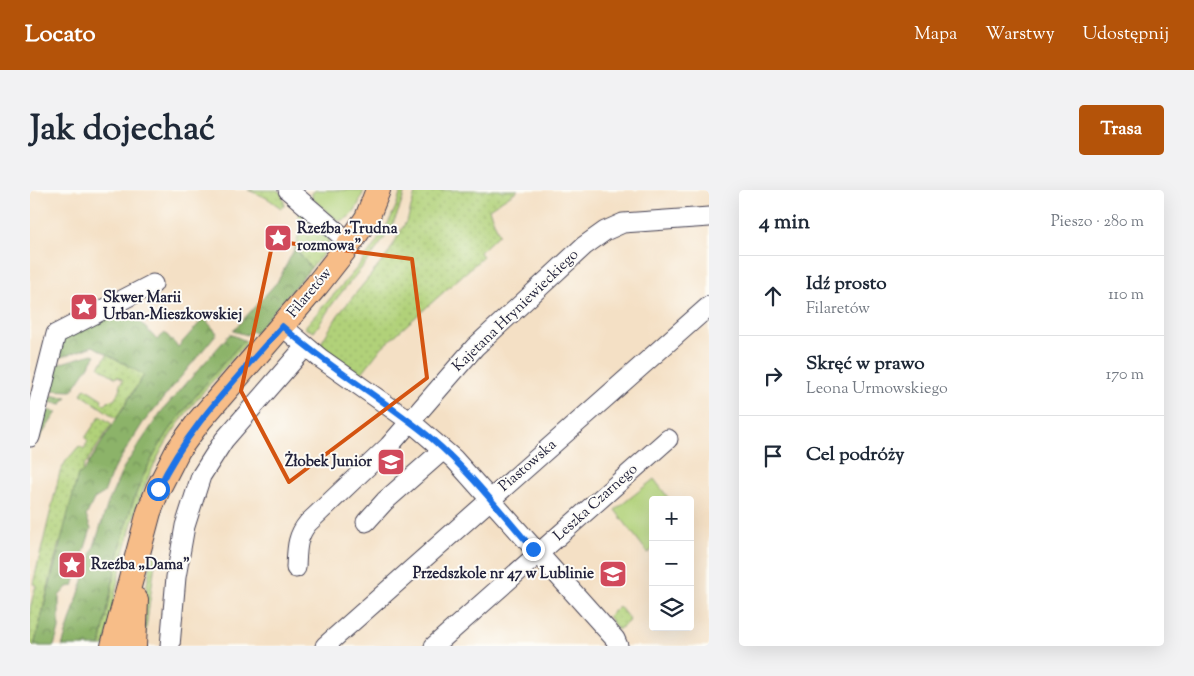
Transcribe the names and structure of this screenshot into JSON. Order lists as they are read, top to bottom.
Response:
{
  "streets": {
    "main road": ["Filaretów"],
    "street": ["Kajetana Hryniewieckiego", "Piastowska", "Leszka Czarnego"]
  },
  "places": {
    "place": ["Rzeźba „Trudna rozmowa”", "Skwer Marii Urban-Mieszkowskiej", "Rzeźba „Dama”"],
    "school or university": ["Żłobek Junior", "Przedszkole nr 47 w Lublinie"]
  },
  "page": {
    "header": "Locato",
    "nav": ["Mapa", "Warstwy", "Udostępnij"],
    "title": "Jak dojechać",
    "buttons": "Trasa",
    "heading": ["4 min", "Pieszo · 280 m"],
    "list": [
      ["Idź prosto", "Filaretów", "110 m"],
      ["Skręć w prawo", "Leona Urmowskiego", "170 m"],
      "Cel podróży"
    ],
    "map_buttons": ["+", "−"]
  }
}
